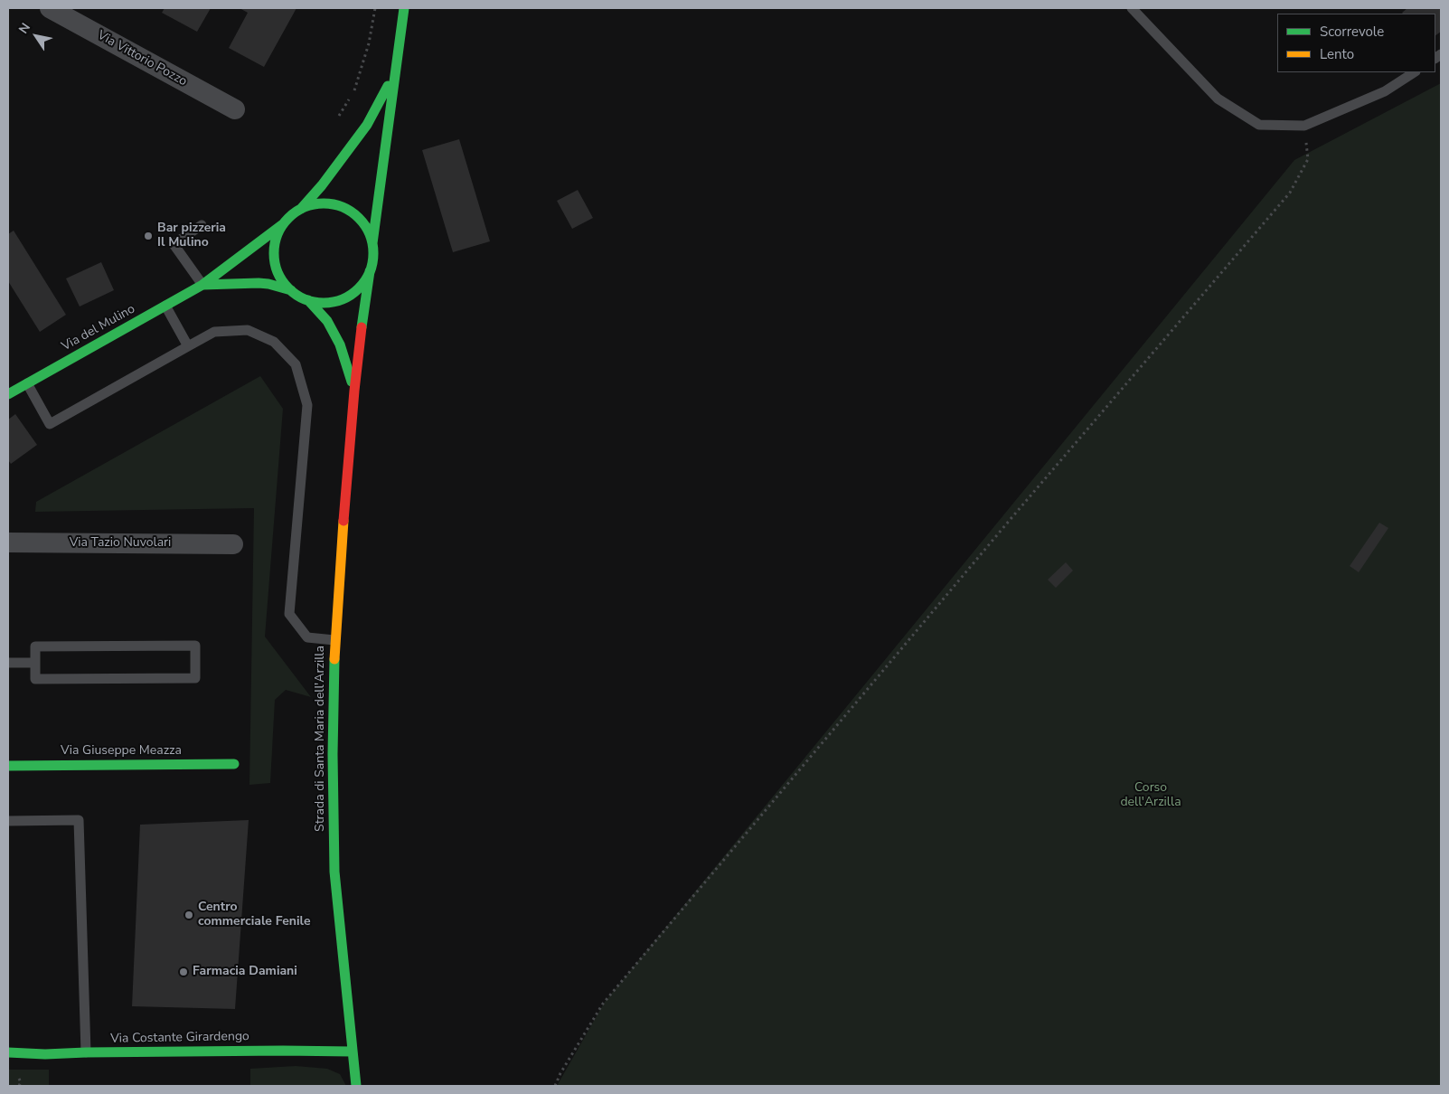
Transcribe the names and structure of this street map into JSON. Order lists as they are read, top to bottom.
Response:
{
  "streets": {
    "main road": [
      "Via del Mulino",
      "Strada di Santa Maria dell'Arzilla",
      "Via Giuseppe Meazza",
      "Via Costante Girardengo"
    ],
    "street": ["Via Vittorio Pozzo", "Via Tazio Nuvolari"]
  },
  "crossings": [
    ["Via del Mulino", "Strada di Santa Maria dell'Arzilla"],
    ["Strada di Santa Maria dell'Arzilla", "Via Costante Girardengo"]
  ],
  "parks": ["Corso dell'Arzilla"],
  "places": ["Bar pizzeria Il Mulino", "Centro commerciale Fenile", "Farmacia Damiani"],
  "legend": ["Scorrevole", "Lento"],
  "north": "top left"
}
